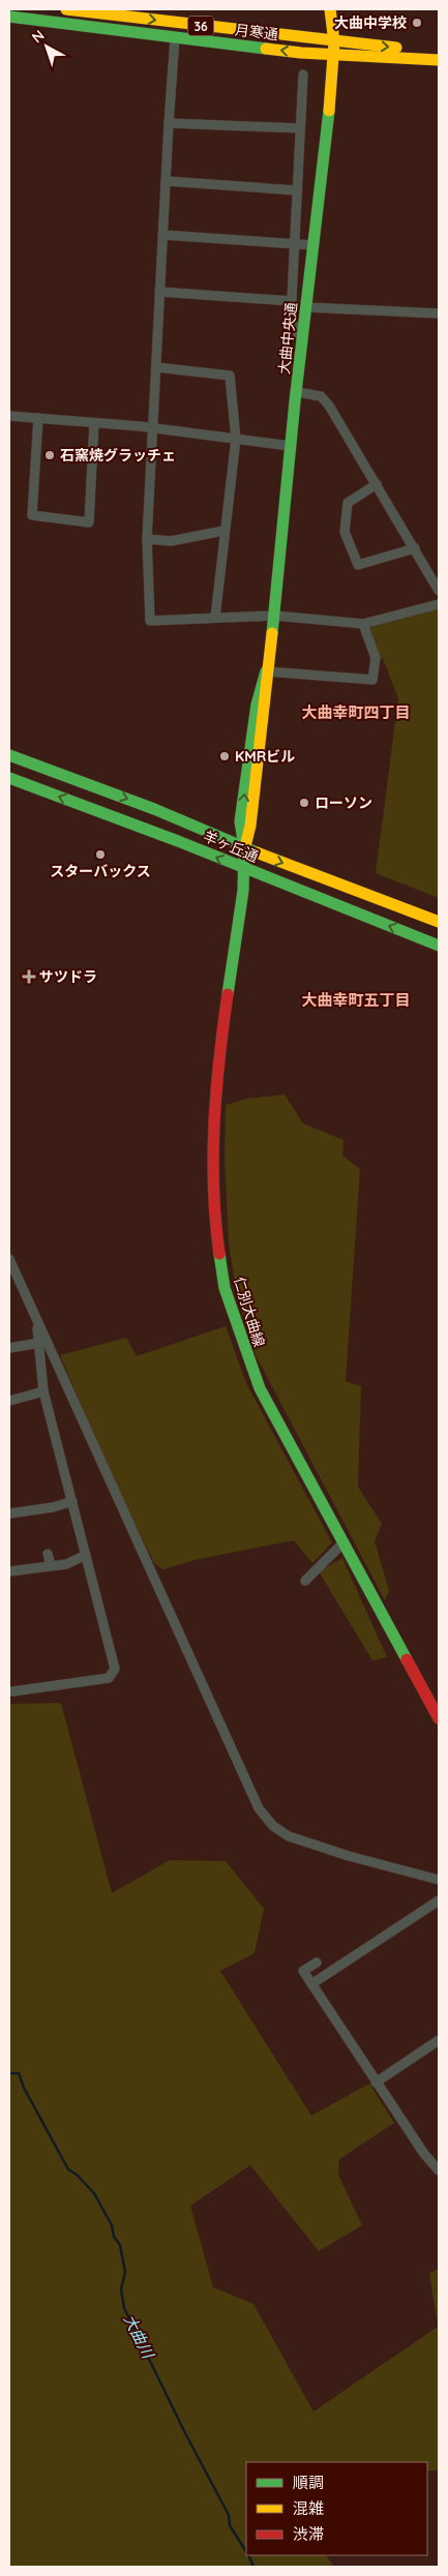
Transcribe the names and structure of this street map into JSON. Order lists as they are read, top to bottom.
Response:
{
  "streets": {
    "main road": [
      "36",
      "月寒通",
      "大曲中央通",
      "羊ヶ丘通",
      "仁別大曲線"
    ]
  },
  "crossings": [
    ["月寒通", "大曲中央通"],
    ["大曲中央通", "羊ヶ丘通"],
    ["大曲中央通", "仁別大曲線"],
    ["羊ヶ丘通", "仁別大曲線"]
  ],
  "districts": ["大曲幸町四丁目", "大曲幸町五丁目"],
  "water": ["大曲川"],
  "places": {
    "other": [
      "大曲中学校",
      "石窯焼グラッチェ",
      "KMRビル",
      "ローソン",
      "スターバックス"
    ],
    "health": ["サツドラ"]
  },
  "legend": ["順調", "混雑", "渋滞"],
  "north": "top left"
}
